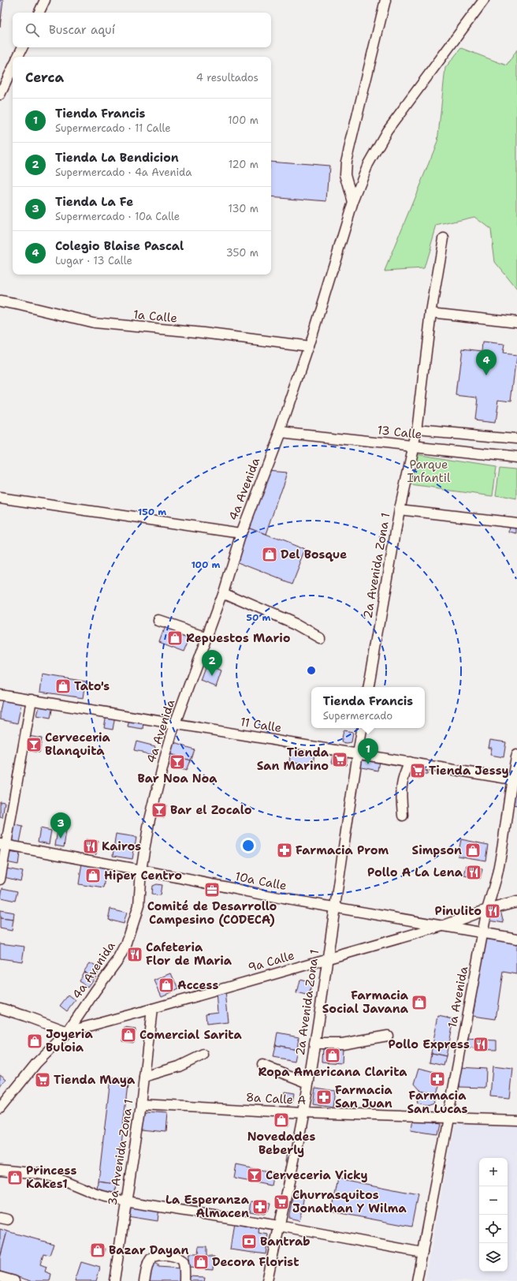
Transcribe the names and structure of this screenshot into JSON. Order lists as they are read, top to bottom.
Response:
{
  "streets": {
    "street": [
      "1a Calle",
      "13 Calle",
      "4a Avenida",
      "2a Avenida Zona 1",
      "11 Calle",
      "10a Calle",
      "9a Calle",
      "1a Avenida",
      "8a Calle A",
      "3a Avenida Zona 1"
    ]
  },
  "crossings": [
    ["1a Calle", "4a Avenida"],
    ["13 Calle", "4a Avenida"],
    ["13 Calle", "2a Avenida Zona 1"],
    ["4a Avenida", "11 Calle"],
    ["4a Avenida", "10a Calle"],
    ["4a Avenida", "9a Calle"],
    ["2a Avenida Zona 1", "11 Calle"],
    ["2a Avenida Zona 1", "10a Calle"],
    ["2a Avenida Zona 1", "9a Calle"],
    ["2a Avenida Zona 1", "8a Calle A"],
    ["11 Calle", "1a Avenida"],
    ["10a Calle", "9a Calle"],
    ["10a Calle", "1a Avenida"],
    ["9a Calle", "1a Avenida"],
    ["9a Calle", "3a Avenida Zona 1"],
    ["1a Avenida", "8a Calle A"],
    ["8a Calle A", "3a Avenida Zona 1"]
  ],
  "parks": ["Parque Infantil"],
  "places": {
    "shop": [
      "Del Bosque",
      "Repuestos Mario",
      "Tato's",
      "Simpson",
      "Hiper Centro",
      "Access",
      "Farmacia Social Javana",
      "Comercial Sarita",
      "Joyeria Buloia",
      "Ropa Americana Clarita",
      "Novedades Beberly",
      "Princess Kakes1",
      "Bazar Dayan",
      "Decora Florist"
    ],
    "bar": [
      "Cerveceria Blanquita",
      "Bar Noa Noa",
      "Bar el Zocalo",
      "Cerveceria Vicky"
    ],
    "supermarket": [
      "Tienda San Marino",
      "Tienda Jessy",
      "Tienda Maya",
      "Churrasquitos Jonathan Y Wilma"
    ],
    "restaurant": [
      "Kairos",
      "Pollo A La Lena",
      "Pinulito",
      "Cafeteria Flor de Maria",
      "Pollo Express"
    ],
    "pharmacy": [
      "Farmacia Prom",
      "Farmacia San Lucas",
      "Farmacia San Juan",
      "La Esperanza Almacen"
    ],
    "office": ["Comité de Desarrollo Campesino (CODECA)"],
    "bank": ["Bantrab"]
  },
  "page": {
    "search": "Buscar aquí",
    "heading": ["Cerca", "4 resultados"],
    "list": [
      {
        "mark": "1",
        "name": "Tienda Francis",
        "note": "Supermercado · 11 Calle",
        "value": "100 m"
      },
      {
        "mark": "2",
        "name": "Tienda La Bendicion",
        "note": "Supermercado · 4a Avenida",
        "value": "120 m"
      },
      {
        "mark": "3",
        "name": "Tienda La Fe",
        "note": "Supermercado · 10a Calle",
        "value": "130 m"
      },
      {
        "mark": "4",
        "name": "Colegio Blaise Pascal",
        "note": "Lugar · 13 Calle",
        "value": "350 m"
      }
    ],
    "pins": [
      "4",
      "2",
      "1",
      "3"
    ],
    "popup": ["Tienda Francis", "Supermercado"],
    "map_buttons": ["+", "−"]
  },
  "rings": ["150 m", "100 m", "50 m"]
}
